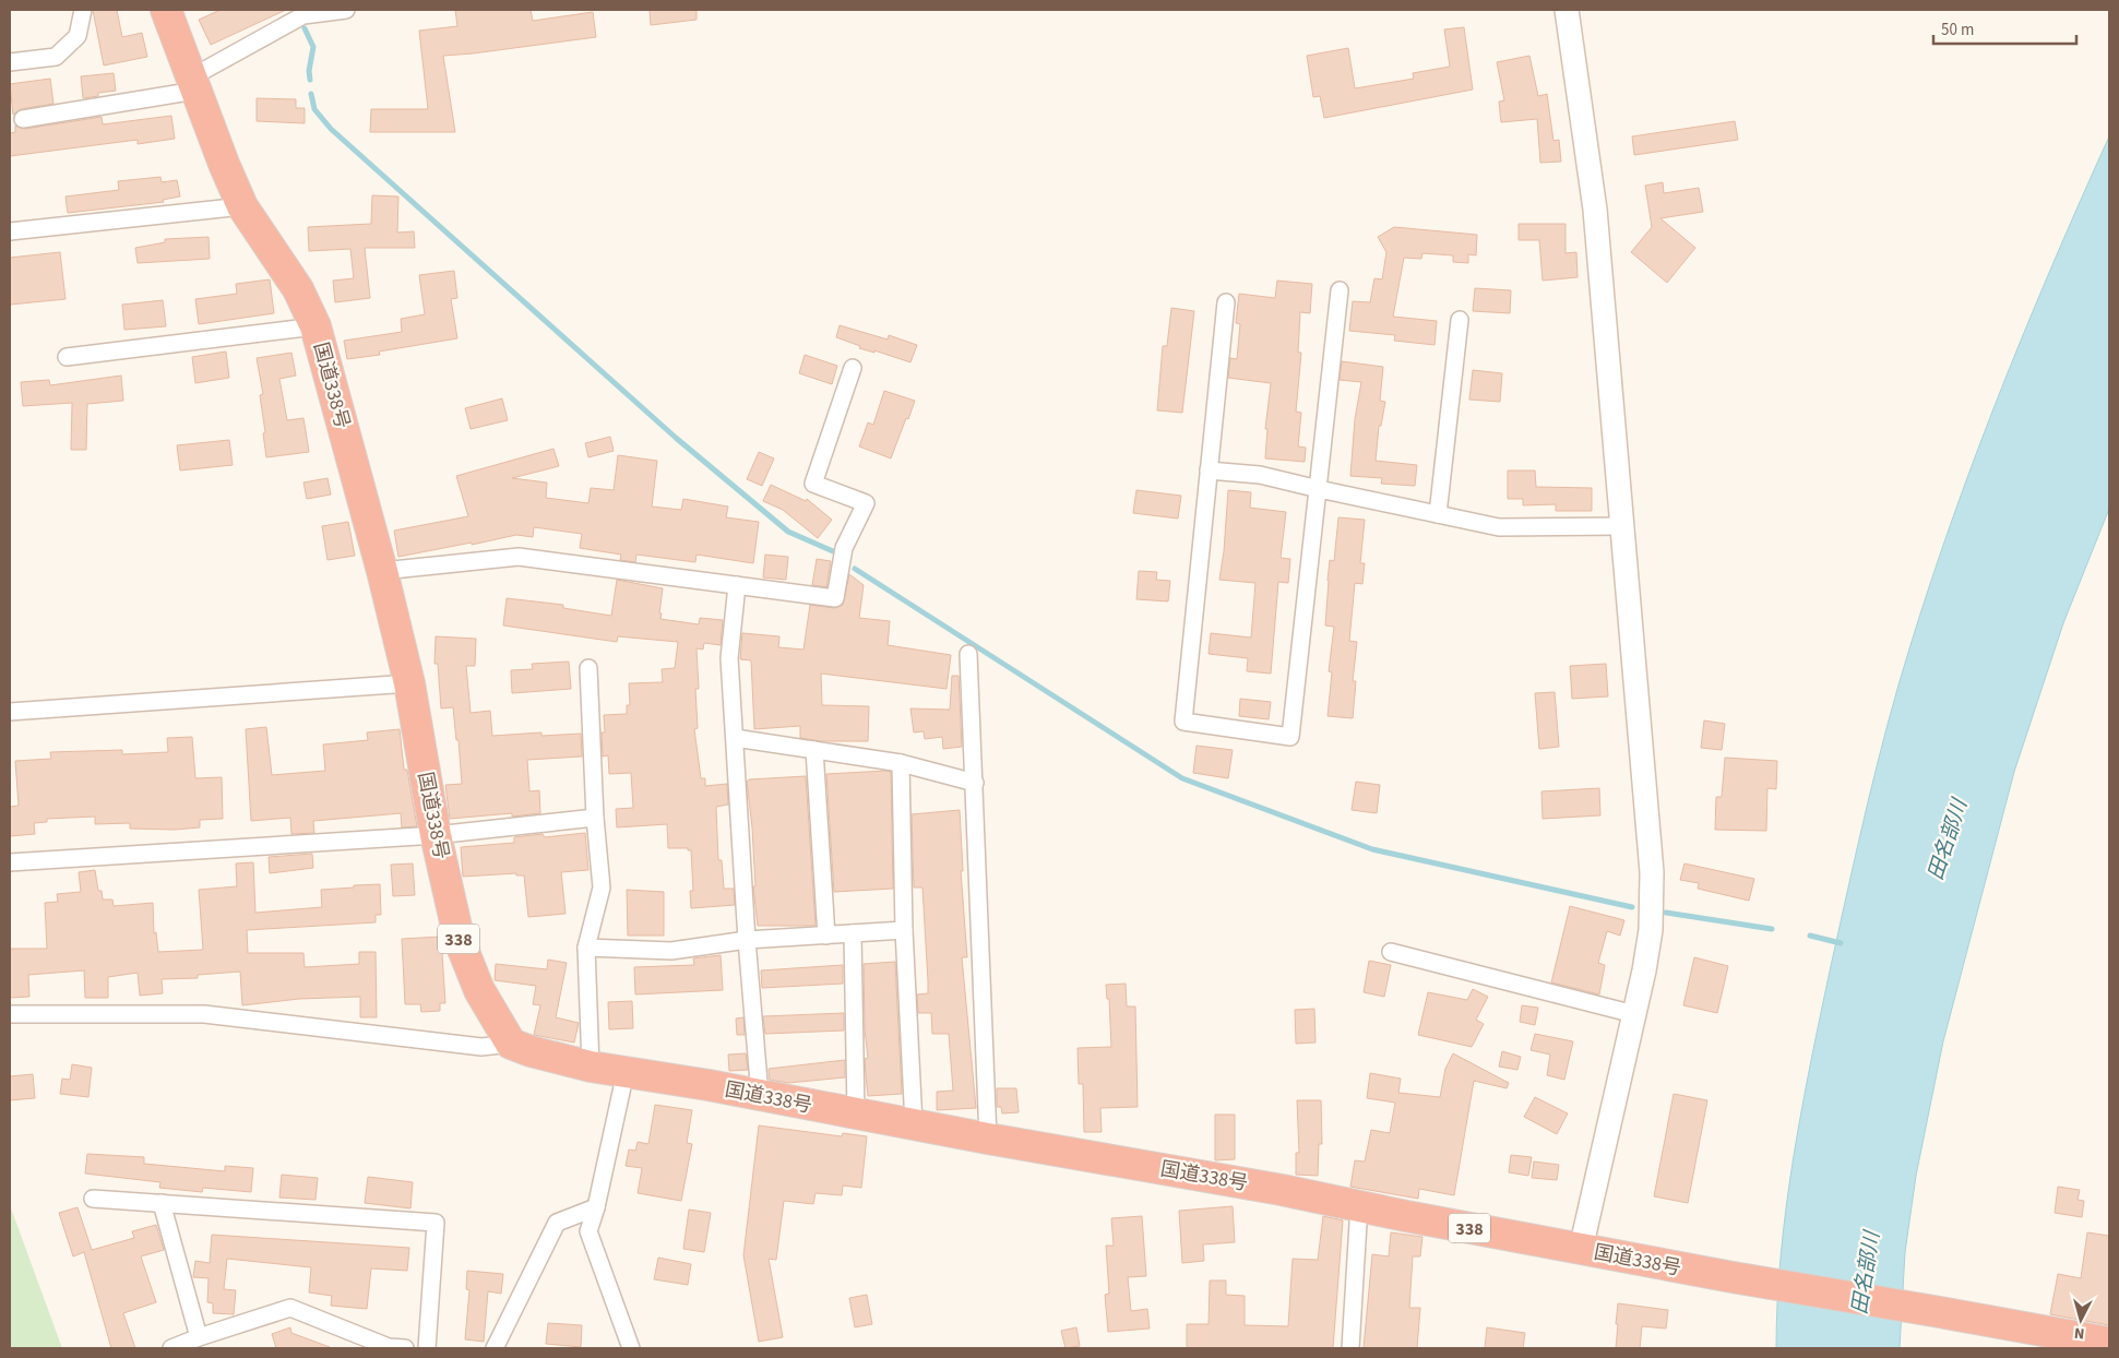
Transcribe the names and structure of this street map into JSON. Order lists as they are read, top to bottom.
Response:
{
  "streets": {
    "highway": ["国道338号", "338"]
  },
  "water": ["田名部川"],
  "scale_bar": "50 m",
  "north": "bottom"
}
